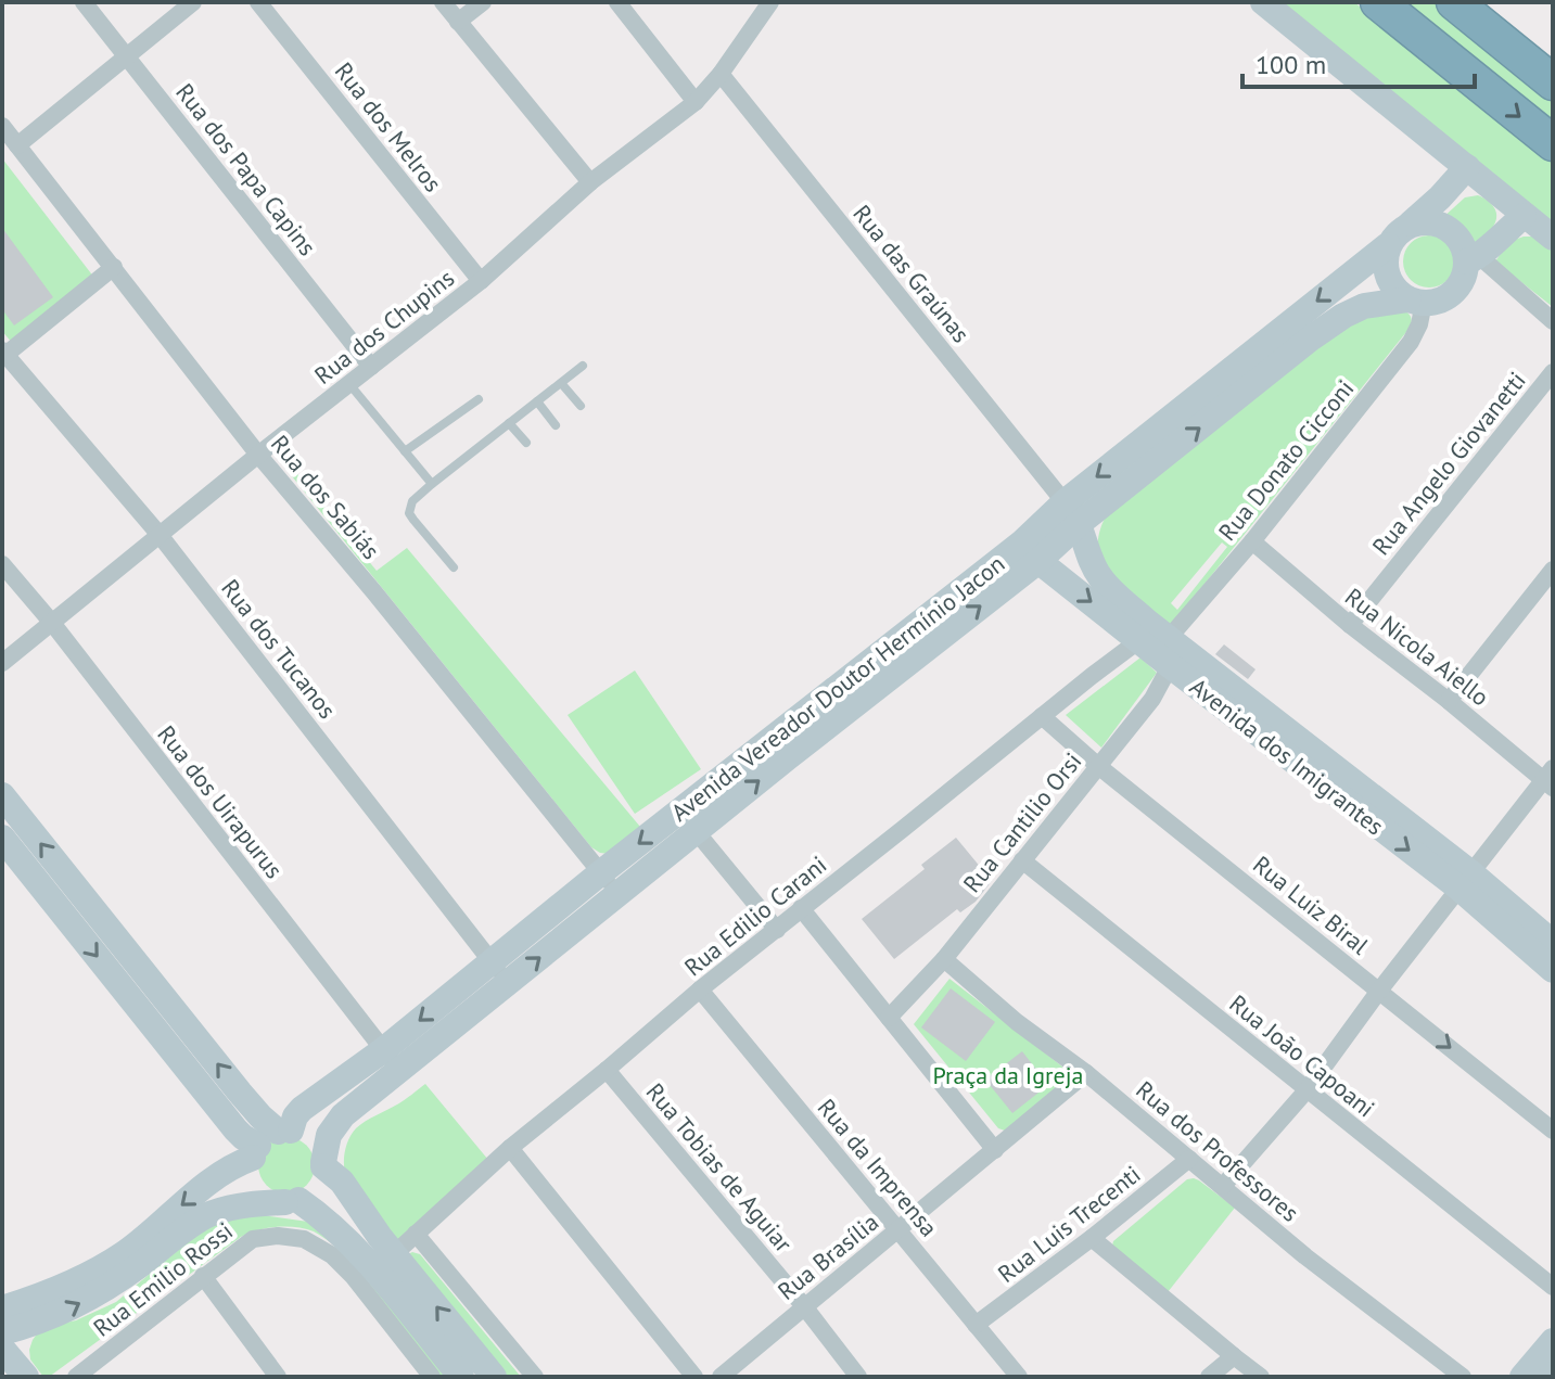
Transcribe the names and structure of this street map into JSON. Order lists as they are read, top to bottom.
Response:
{
  "streets": {
    "street": [
      "Rua dos Melros",
      "Rua dos Papa Capins",
      "Rua das Graúnas",
      "Rua dos Chupins",
      "Rua Donato Cicconi",
      "Rua Angelo Giovanetti",
      "Rua dos Sabiás",
      "Rua Nicola Aiello",
      "Rua dos Tucanos",
      "Avenida Vereador Doutor Hermínio Jacon",
      "Avenida dos Imigrantes",
      "Rua dos Uirapurus",
      "Rua Cantilio Orsi",
      "Rua Luiz Biral",
      "Rua Edilio Carani",
      "Rua João Capoani",
      "Rua dos Professores",
      "Rua Tobias de Aguiar",
      "Rua da Imprensa",
      "Rua Luis Trecenti",
      "Rua Brasília",
      "Rua Emilio Rossi"
    ]
  },
  "crossings": [
    ["Rua dos Melros", "Rua dos Chupins"],
    ["Rua dos Papa Capins", "Rua dos Chupins"],
    ["Rua das Graúnas", "Rua dos Chupins"],
    ["Rua das Graúnas", "Avenida Vereador Doutor Hermínio Jacon"],
    ["Rua das Graúnas", "Avenida dos Imigrantes"],
    ["Rua dos Chupins", "Rua dos Sabiás"],
    ["Rua dos Chupins", "Rua dos Tucanos"],
    ["Rua dos Chupins", "Rua dos Uirapurus"],
    ["Rua Donato Cicconi", "Rua Nicola Aiello"],
    ["Rua Donato Cicconi", "Avenida Vereador Doutor Hermínio Jacon"],
    ["Rua Donato Cicconi", "Avenida dos Imigrantes"],
    ["Rua Donato Cicconi", "Rua Cantilio Orsi"],
    ["Rua Donato Cicconi", "Rua Edilio Carani"],
    ["Rua Angelo Giovanetti", "Rua Nicola Aiello"],
    ["Rua dos Sabiás", "Avenida Vereador Doutor Hermínio Jacon"],
    ["Rua dos Tucanos", "Avenida Vereador Doutor Hermínio Jacon"],
    ["Avenida Vereador Doutor Hermínio Jacon", "Avenida dos Imigrantes"],
    ["Avenida Vereador Doutor Hermínio Jacon", "Rua dos Uirapurus"],
    ["Avenida dos Imigrantes", "Rua Cantilio Orsi"],
    ["Avenida dos Imigrantes", "Rua Edilio Carani"],
    ["Rua Cantilio Orsi", "Rua Luiz Biral"],
    ["Rua Cantilio Orsi", "Rua Edilio Carani"],
    ["Rua Cantilio Orsi", "Rua João Capoani"],
    ["Rua Cantilio Orsi", "Rua dos Professores"],
    ["Rua Luiz Biral", "Rua Edilio Carani"],
    ["Rua Edilio Carani", "Rua Tobias de Aguiar"],
    ["Rua Edilio Carani", "Rua da Imprensa"],
    ["Rua dos Professores", "Rua Luis Trecenti"],
    ["Rua dos Professores", "Rua Brasília"],
    ["Rua Tobias de Aguiar", "Rua Brasília"],
    ["Rua da Imprensa", "Rua Luis Trecenti"],
    ["Rua da Imprensa", "Rua Brasília"]
  ],
  "parks": ["Praça da Igreja"],
  "scale_bar": "100 m"
}
